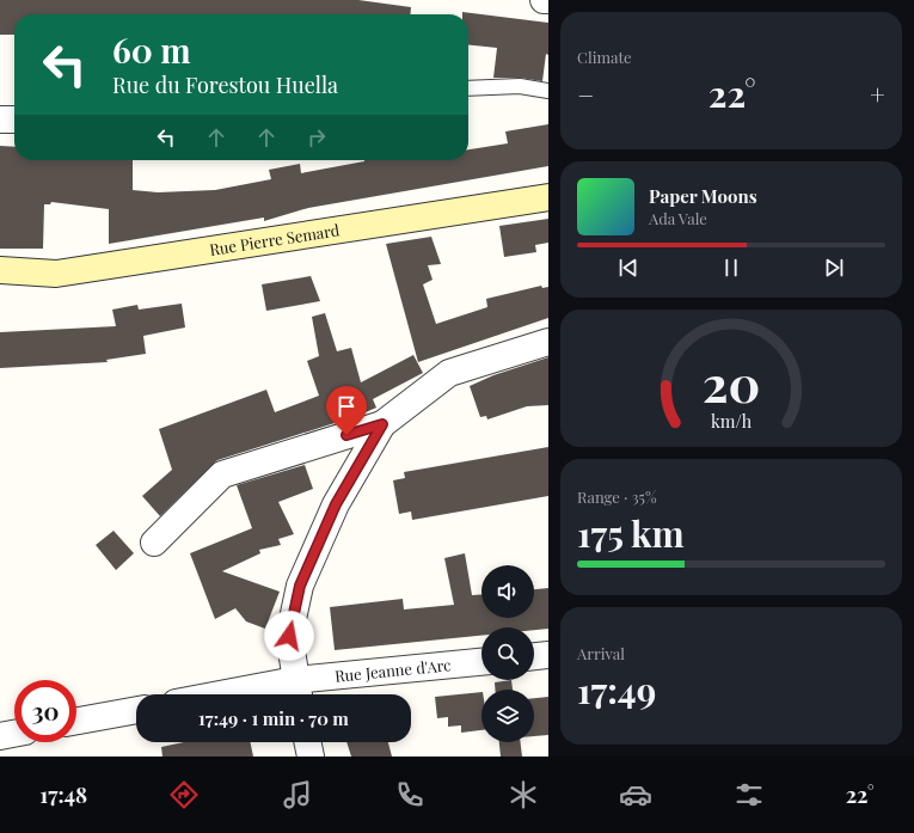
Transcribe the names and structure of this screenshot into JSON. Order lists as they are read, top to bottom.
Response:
{
  "streets": {
    "main road": ["Rue Pierre Semard"],
    "street": ["Rue Jeanne d'Arc"]
  },
  "page": {
    "tile": [
      "Climate",
      ["Range · 35%", "175 km"],
      ["Arrival", "17:49"]
    ],
    "turn": ["60 m", "Rue du Forestou Huella"],
    "heat": ["−", "22°", "+"],
    "song": ["Paper Moons", "Ada Vale"],
    "limit": "30",
    "trip": "17:49 · 1 min · 70 m",
    "tabs": ["17:48", "22°"],
    "gauge": ["20", "km/h"]
  }
}
